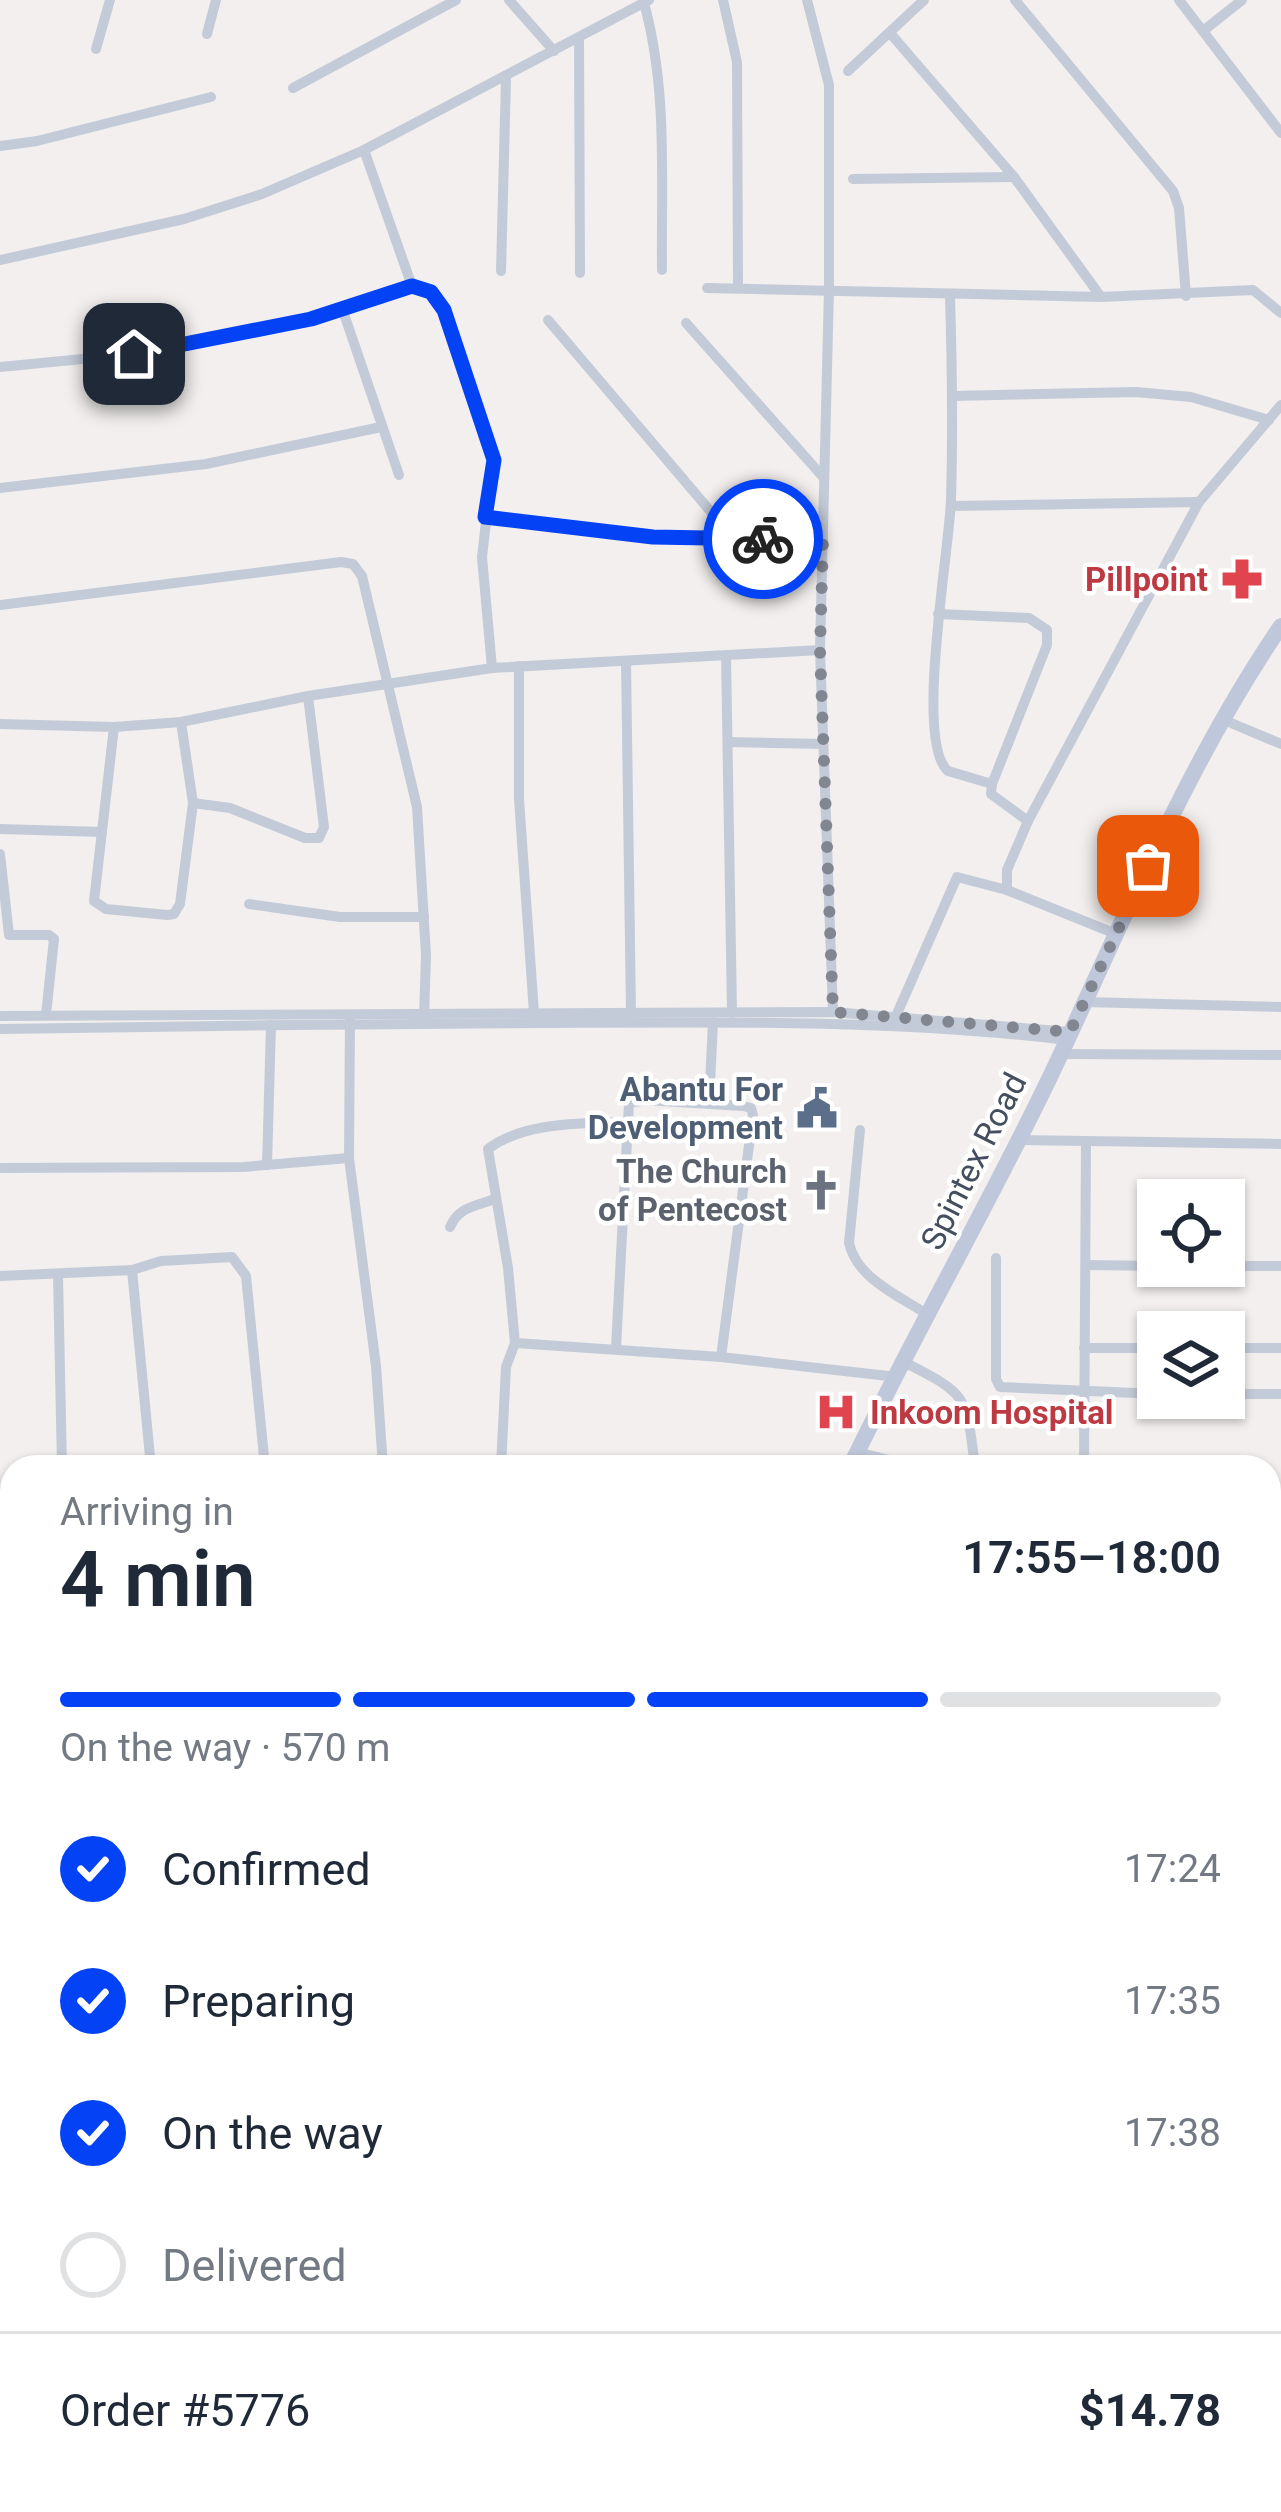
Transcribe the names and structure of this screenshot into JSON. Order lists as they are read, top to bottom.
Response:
{
  "streets": {
    "main road": ["Spintex Road"]
  },
  "places": {
    "pharmacy": ["Pillpoint"],
    "public building": ["Abantu For Development"],
    "church": ["The Church of Pentecost"],
    "hospital": ["Inkoom Hospital"]
  },
  "page": {
    "heading": ["4 min", "Arriving in", "17:55–18:00"],
    "panel": ["Order #5776", "$14.78"],
    "bar": "On the way · 570 m",
    "list": [
      ["Confirmed", "17:24"],
      ["Preparing", "17:35"],
      ["On the way", "17:38"],
      "Delivered"
    ]
  }
}
